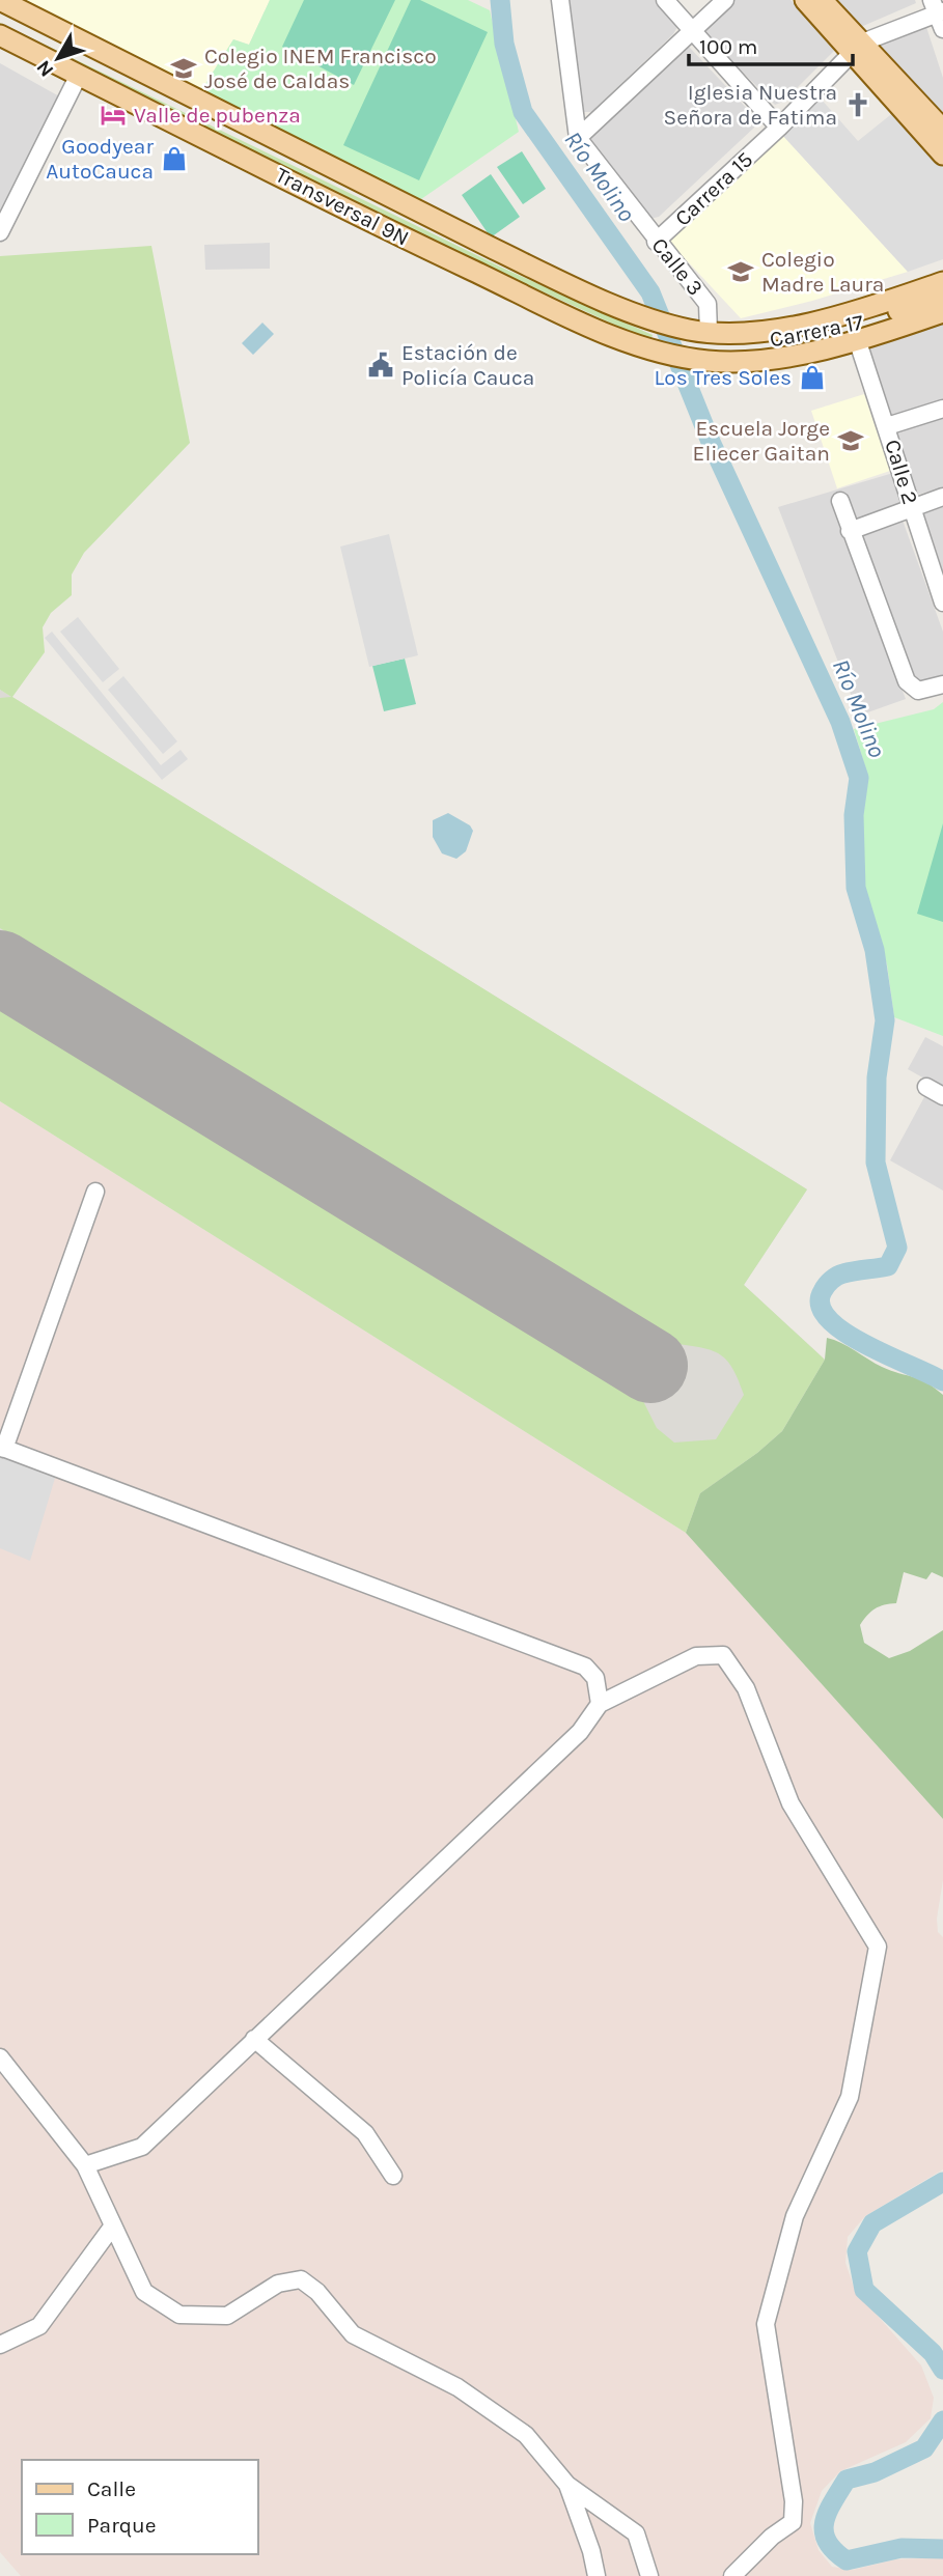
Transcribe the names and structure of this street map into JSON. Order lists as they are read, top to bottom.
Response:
{
  "streets": {
    "main road": ["Transversal 9N", "Carrera 17"],
    "street": ["Carrera 15", "Calle 3", "Calle 2"]
  },
  "crossings": [
    ["Carrera 15", "Calle 3"],
    ["Transversal 9N", "Calle 3"],
    ["Transversal 9N", "Carrera 17"],
    ["Calle 3", "Carrera 17"],
    ["Carrera 17", "Calle 2"]
  ],
  "water": ["Río Molino"],
  "places": {
    "school or university": ["Colegio INEM Francisco José de Caldas", "Colegio Madre Laura", "Escuela Jorge Eliecer Gaitan"],
    "church": ["Iglesia Nuestra Señora de Fatima"],
    "hotel": ["Valle de pubenza"],
    "shop": ["Goodyear AutoCauca", "Los Tres Soles"],
    "public building": ["Estación de Policía Cauca"]
  },
  "legend": ["Calle", "Parque"],
  "scale_bar": "100 m",
  "north": "bottom left"
}
